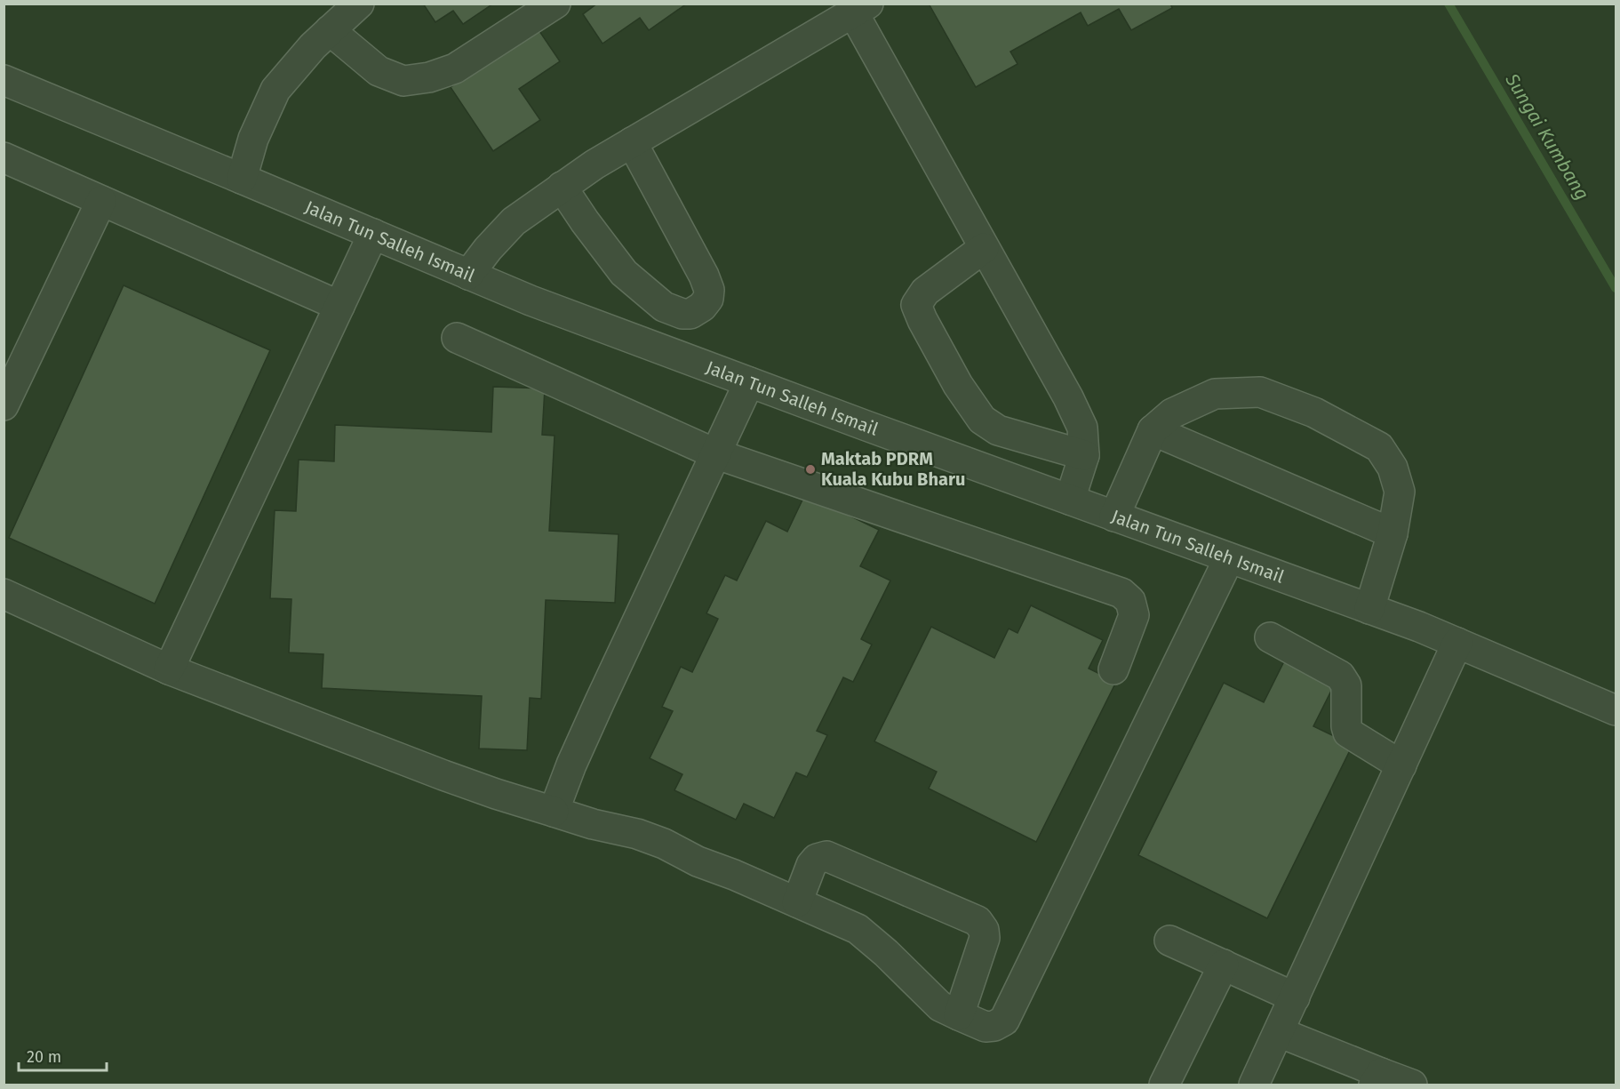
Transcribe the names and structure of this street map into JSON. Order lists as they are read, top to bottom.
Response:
{
  "streets": {
    "street": ["Jalan Tun Salleh Ismail"]
  },
  "water": ["Sungai Kumbang"],
  "places": ["Maktab PDRM Kuala Kubu Bharu"],
  "scale_bar": "20 m"
}
